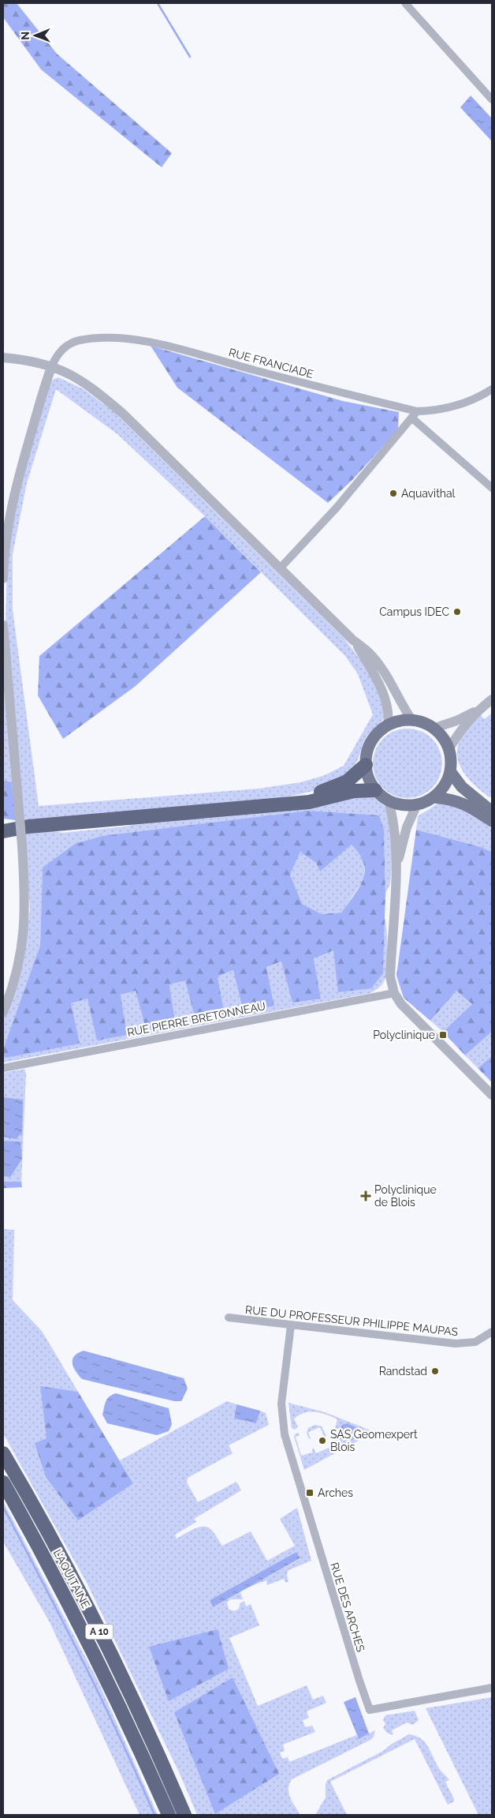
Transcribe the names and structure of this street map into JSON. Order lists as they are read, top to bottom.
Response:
{
  "streets": {
    "highway": ["L'AQUITAINE", "A 10"],
    "street": [
      "RUE FRANCIADE",
      "RUE PIERRE BRETONNEAU",
      "RUE DU PROFESSEUR PHILIPPE MAUPAS",
      "RUE DES ARCHES"
    ]
  },
  "crossings": [
    ["RUE DU PROFESSEUR PHILIPPE MAUPAS", "RUE DES ARCHES"]
  ],
  "places": {
    "other": [
      "Aquavithal",
      "Campus IDEC",
      "Randstad",
      "SAS Geomexpert Blois"
    ],
    "transit": ["Polyclinique", "Arches"],
    "health": ["Polyclinique de Blois"]
  },
  "north": "left"
}
